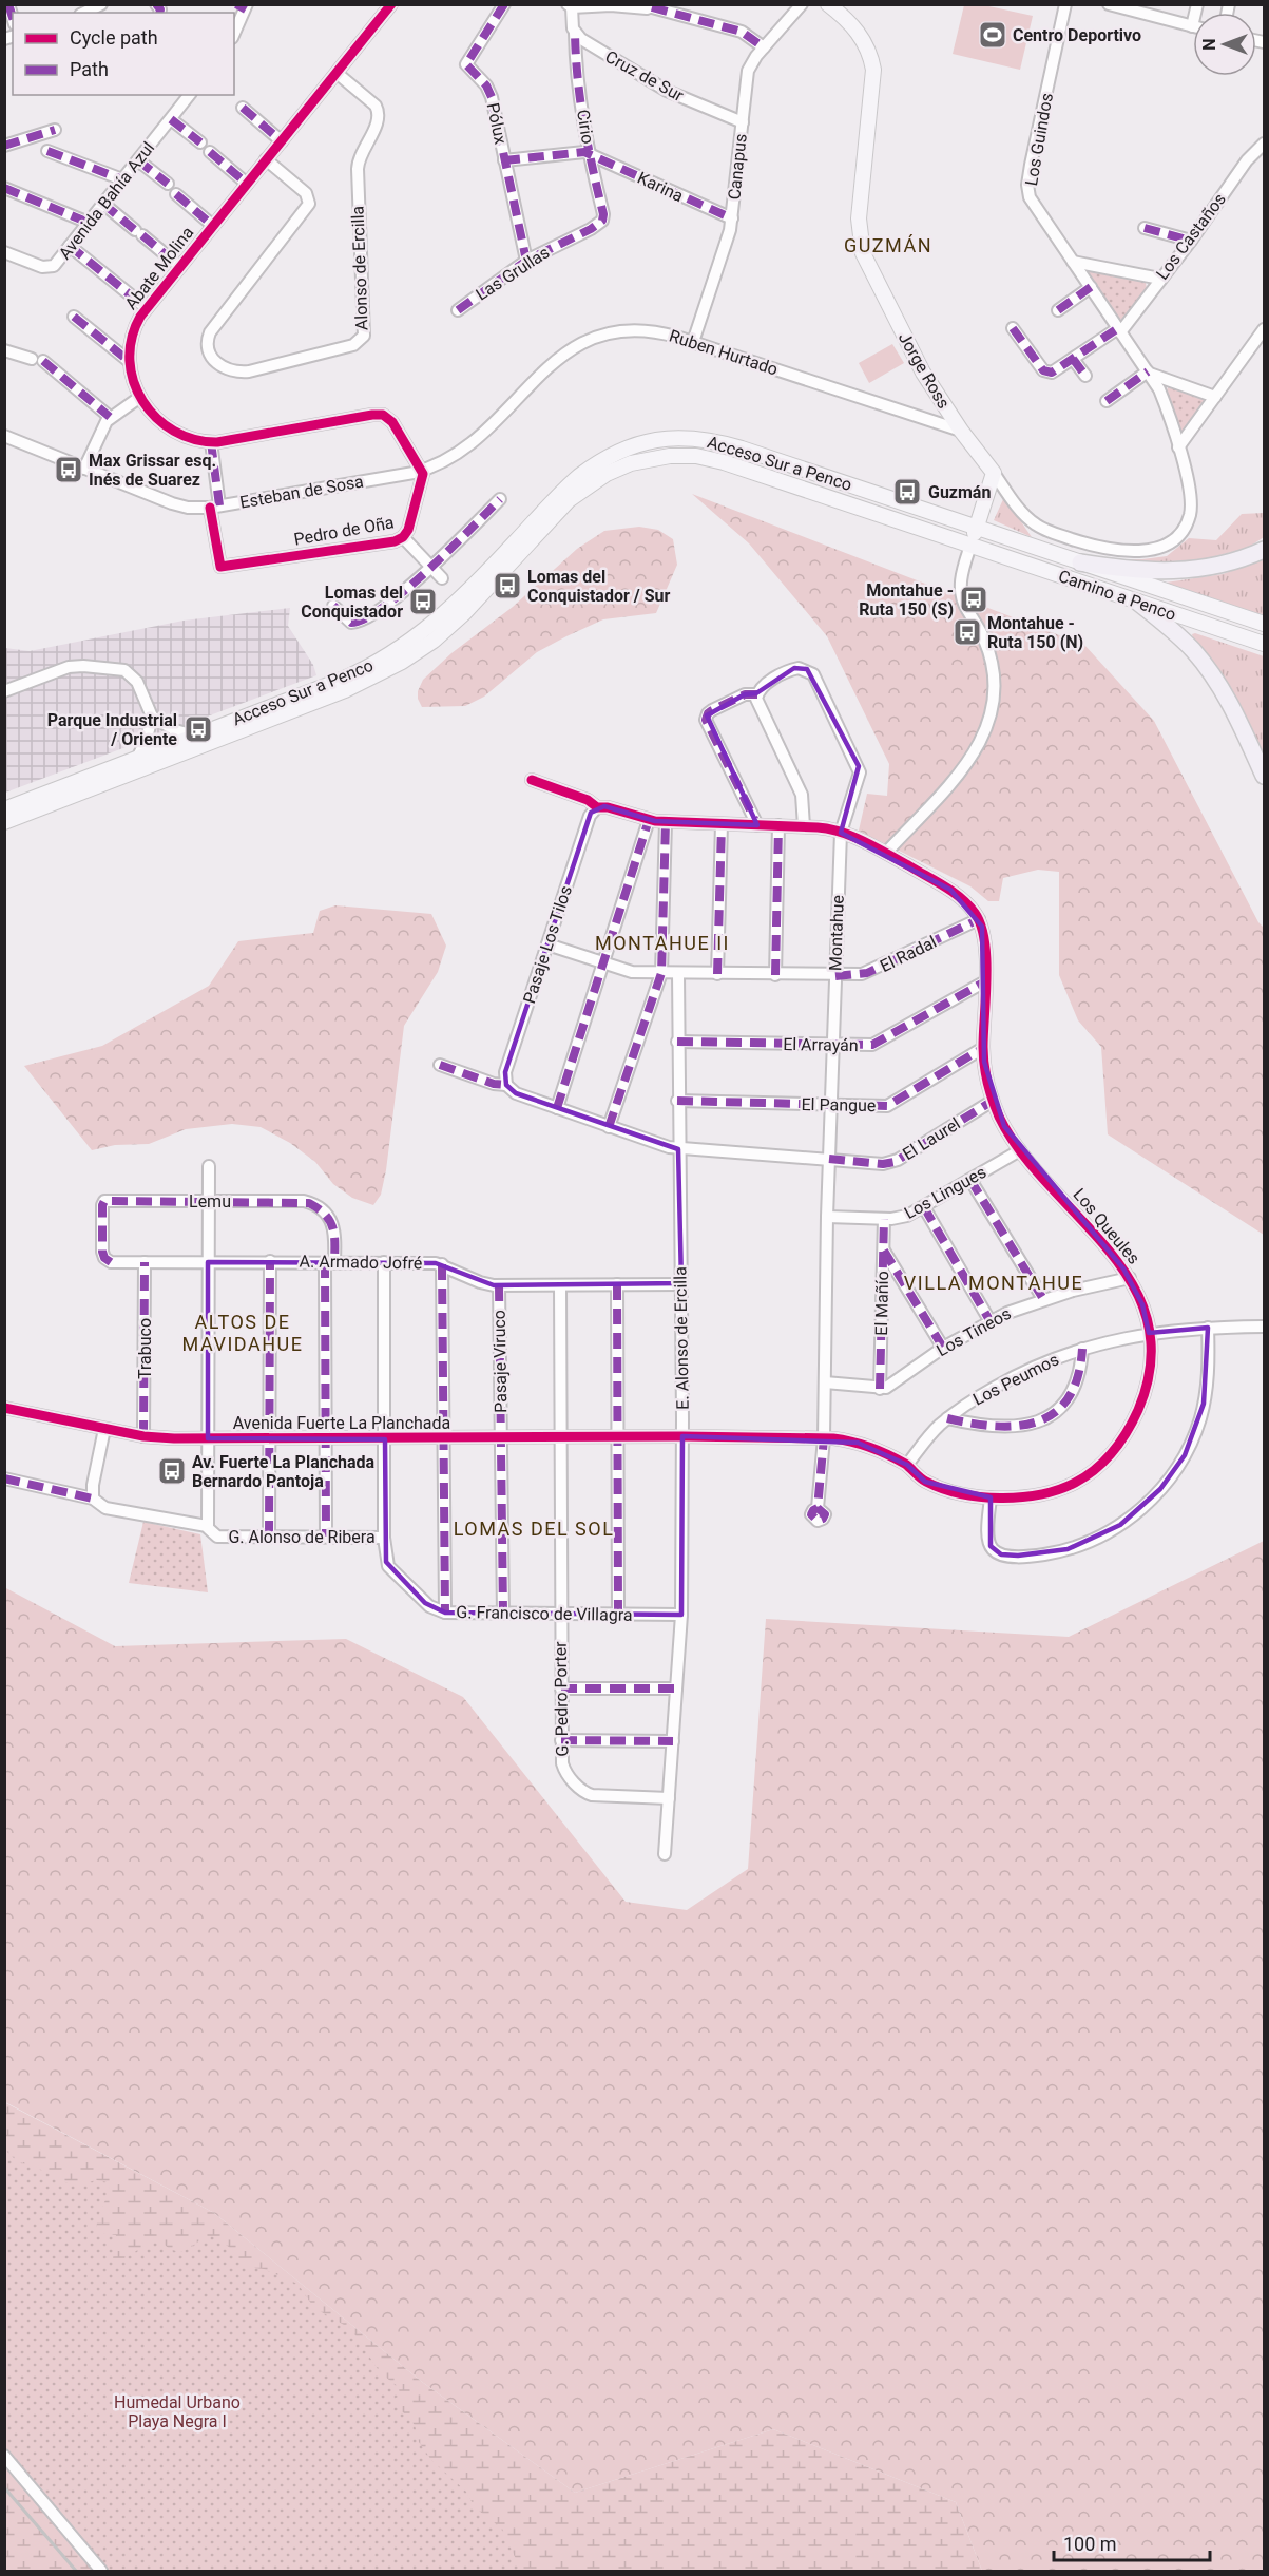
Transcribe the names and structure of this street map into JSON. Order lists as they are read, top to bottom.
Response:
{
  "streets": {
    "main road": ["Jorge Ross", "Acceso Sur a Penco", "Camino a Penco"],
    "street": [
      "Cruz de Sur",
      "Pólux",
      "Cirio",
      "Los Guindos",
      "Canapus",
      "Karina",
      "Avenida Bahía Azul",
      "Los Castaños",
      "Abate Molina",
      "Alonso de Ercilla",
      "Las Grullas",
      "Ruben Hurtado",
      "Esteban de Sosa",
      "Pedro de Oña",
      "Montahue",
      "Pasaje Los Tilos",
      "El Radal",
      "El Arrayán",
      "El Pangue",
      "El Laurel",
      "Los Lingues",
      "Lemu",
      "Los Queules",
      "A. Armado Jofré",
      "El Mañío",
      "Los Tineos",
      "E. Alonso de Ercilla",
      "Trabuco",
      "Pasaje Viruco",
      "Los Peumos",
      "Avenida Fuerte La Planchada",
      "G. Alonso de Ribera",
      "G. Francisco de Villagra",
      "G. Pedro Porter"
    ]
  },
  "crossings": [
    ["Cruz de Sur", "Cirio"],
    ["Cruz de Sur", "Canapus"],
    ["Pólux", "Las Grullas"],
    ["Cirio", "Karina"],
    ["Cirio", "Las Grullas"],
    ["Los Guindos", "Los Castaños"],
    ["Los Guindos", "Jorge Ross"],
    ["Canapus", "Karina"],
    ["Canapus", "Ruben Hurtado"],
    ["Abate Molina", "Alonso de Ercilla"],
    ["Abate Molina", "Esteban de Sosa"],
    ["Abate Molina", "Pedro de Oña"],
    ["Ruben Hurtado", "Jorge Ross"],
    ["Ruben Hurtado", "Esteban de Sosa"],
    ["Acceso Sur a Penco", "Camino a Penco"],
    ["Esteban de Sosa", "Pedro de Oña"],
    ["Montahue", "El Radal"],
    ["Montahue", "El Arrayán"],
    ["Montahue", "El Pangue"],
    ["Montahue", "El Laurel"],
    ["Montahue", "Los Lingues"],
    ["Montahue", "Los Queules"],
    ["Pasaje Los Tilos", "El Radal"],
    ["Pasaje Los Tilos", "El Laurel"],
    ["El Radal", "Los Queules"],
    ["El Radal", "E. Alonso de Ercilla"],
    ["El Arrayán", "Los Queules"],
    ["El Arrayán", "E. Alonso de Ercilla"],
    ["El Pangue", "Los Queules"],
    ["El Pangue", "E. Alonso de Ercilla"],
    ["El Laurel", "Los Queules"],
    ["El Laurel", "E. Alonso de Ercilla"],
    ["Los Lingues", "Los Queules"],
    ["Los Lingues", "El Mañío"],
    ["Lemu", "A. Armado Jofré"],
    ["Lemu", "Avenida Fuerte La Planchada"],
    ["Lemu", "G. Alonso de Ribera"],
    ["Los Queules", "Los Tineos"],
    ["Los Queules", "E. Alonso de Ercilla"],
    ["Los Queules", "Los Peumos"],
    ["Los Queules", "Avenida Fuerte La Planchada"],
    ["A. Armado Jofré", "E. Alonso de Ercilla"],
    ["A. Armado Jofré", "Trabuco"],
    ["A. Armado Jofré", "Pasaje Viruco"],
    ["A. Armado Jofré", "G. Francisco de Villagra"],
    ["A. Armado Jofré", "G. Pedro Porter"],
    ["El Mañío", "Los Tineos"],
    ["E. Alonso de Ercilla", "Avenida Fuerte La Planchada"],
    ["E. Alonso de Ercilla", "G. Francisco de Villagra"],
    ["E. Alonso de Ercilla", "G. Pedro Porter"],
    ["Trabuco", "Avenida Fuerte La Planchada"],
    ["Pasaje Viruco", "Avenida Fuerte La Planchada"],
    ["Pasaje Viruco", "G. Francisco de Villagra"],
    ["Avenida Fuerte La Planchada", "G. Francisco de Villagra"],
    ["Avenida Fuerte La Planchada", "G. Pedro Porter"],
    ["G. Alonso de Ribera", "G. Francisco de Villagra"],
    ["G. Francisco de Villagra", "G. Pedro Porter"]
  ],
  "districts": [
    "GUZMÁN",
    "MONTAHUE II",
    "VILLA MONTAHUE",
    "ALTOS DE MAVIDAHUE",
    "LOMAS DEL SOL"
  ],
  "parks": ["Humedal Urbano Playa Negra I"],
  "places": {
    "sports": ["Centro Deportivo"],
    "bus stop": [
      "Max Grissar esq. Inés de Suarez",
      "Guzmán",
      "Lomas del Conquistador / Sur",
      "Montahue - Ruta 150 (S)",
      "Lomas del Conquistador",
      "Montahue - Ruta 150 (N)",
      "Parque Industrial / Oriente",
      "Av. Fuerte La Planchada Bernardo Pantoja"
    ]
  },
  "legend": ["Cycle path", "Path"],
  "scale_bar": "100 m",
  "north": "left"
}
